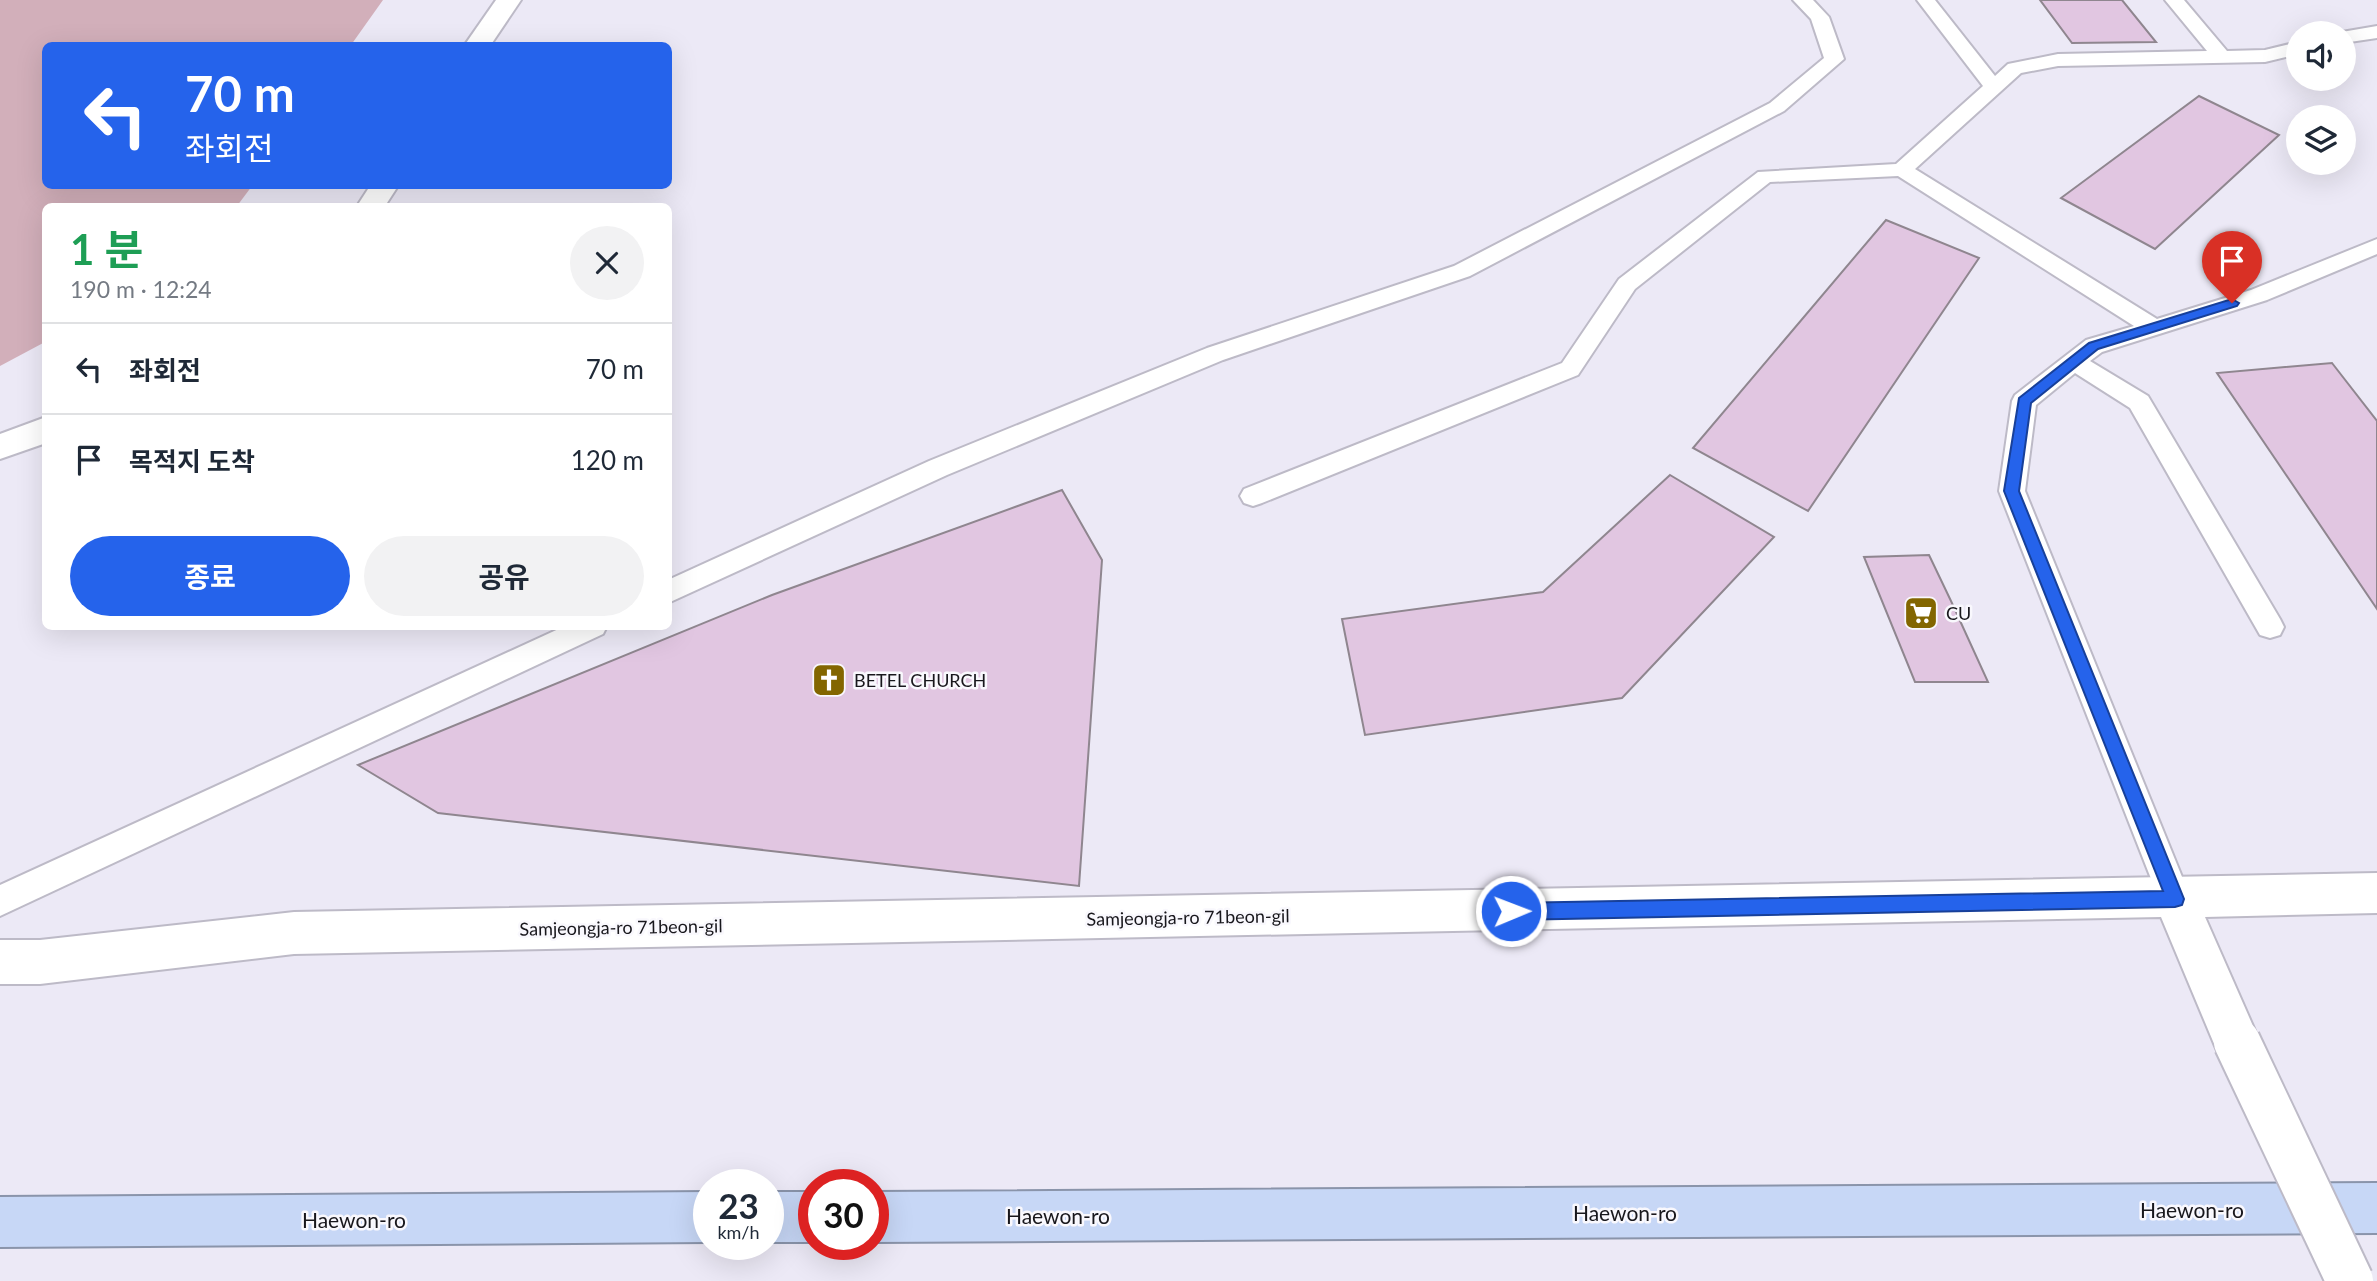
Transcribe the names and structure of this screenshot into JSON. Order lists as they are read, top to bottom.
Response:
{
  "streets": {
    "highway": ["Haewon-ro"],
    "street": ["Samjeongja-ro 71beon-gil"]
  },
  "places": {
    "supermarket": ["CU"],
    "church": ["BETEL CHURCH"]
  },
  "page": {
    "turn": ["70 m", "좌회전"],
    "heading": ["1 분", "190 m · 12:24"],
    "list": [
      {
        "name": "좌회전",
        "value": "70 m"
      },
      {
        "name": "목적지 도착",
        "value": "120 m"
      }
    ],
    "buttons": ["종료", "공유"],
    "speed": "23 km/h",
    "limit": "30"
  }
}
